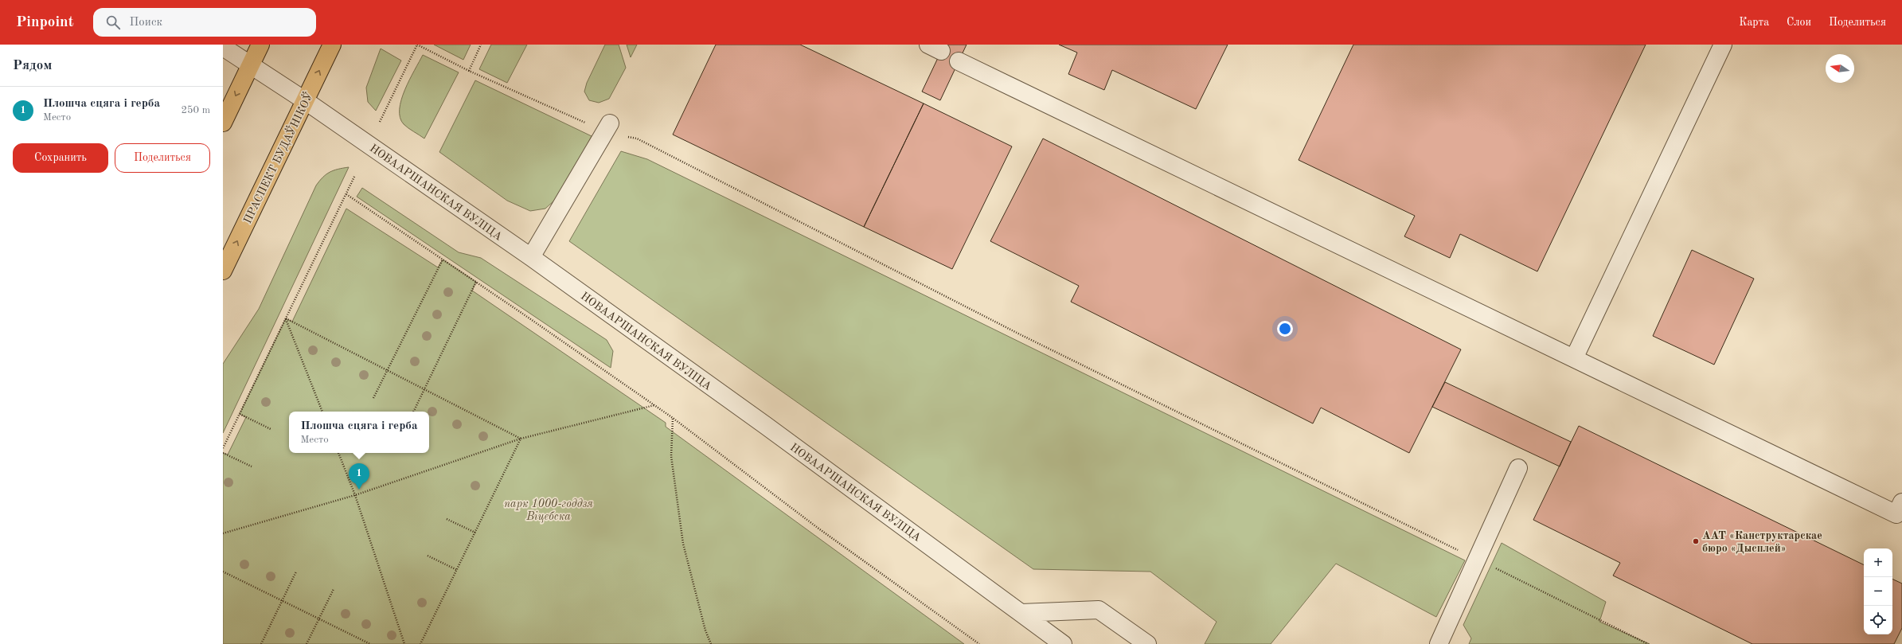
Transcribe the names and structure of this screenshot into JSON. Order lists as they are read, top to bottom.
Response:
{
  "streets": {
    "main road": ["ПРАСПЕКТ БУДАЎНІКОЎ"],
    "street": ["НОВААРШАНСКАЯ ВУЛІЦА"]
  },
  "crossings": [
    ["ПРАСПЕКТ БУДАЎНІКОЎ", "НОВААРШАНСКАЯ ВУЛІЦА"]
  ],
  "parks": ["парк 1000-годдзя Віцебска"],
  "places": ["ААТ «Канструктарскае бюро «Дысплей»"],
  "north": "left",
  "page": {
    "header": "Pinpoint",
    "search": "Поиск",
    "nav": ["Карта", "Слои", "Поделиться"],
    "heading": "Рядом",
    "list": [
      {
        "mark": "1",
        "name": "Плошча сцяга і герба",
        "note": "Место",
        "value": "250 m"
      }
    ],
    "buttons": ["Сохранить", "Поделиться"],
    "popup": ["Плошча сцяга і герба", "Место"],
    "pins": "1",
    "map_buttons": ["+", "−"]
  }
}
